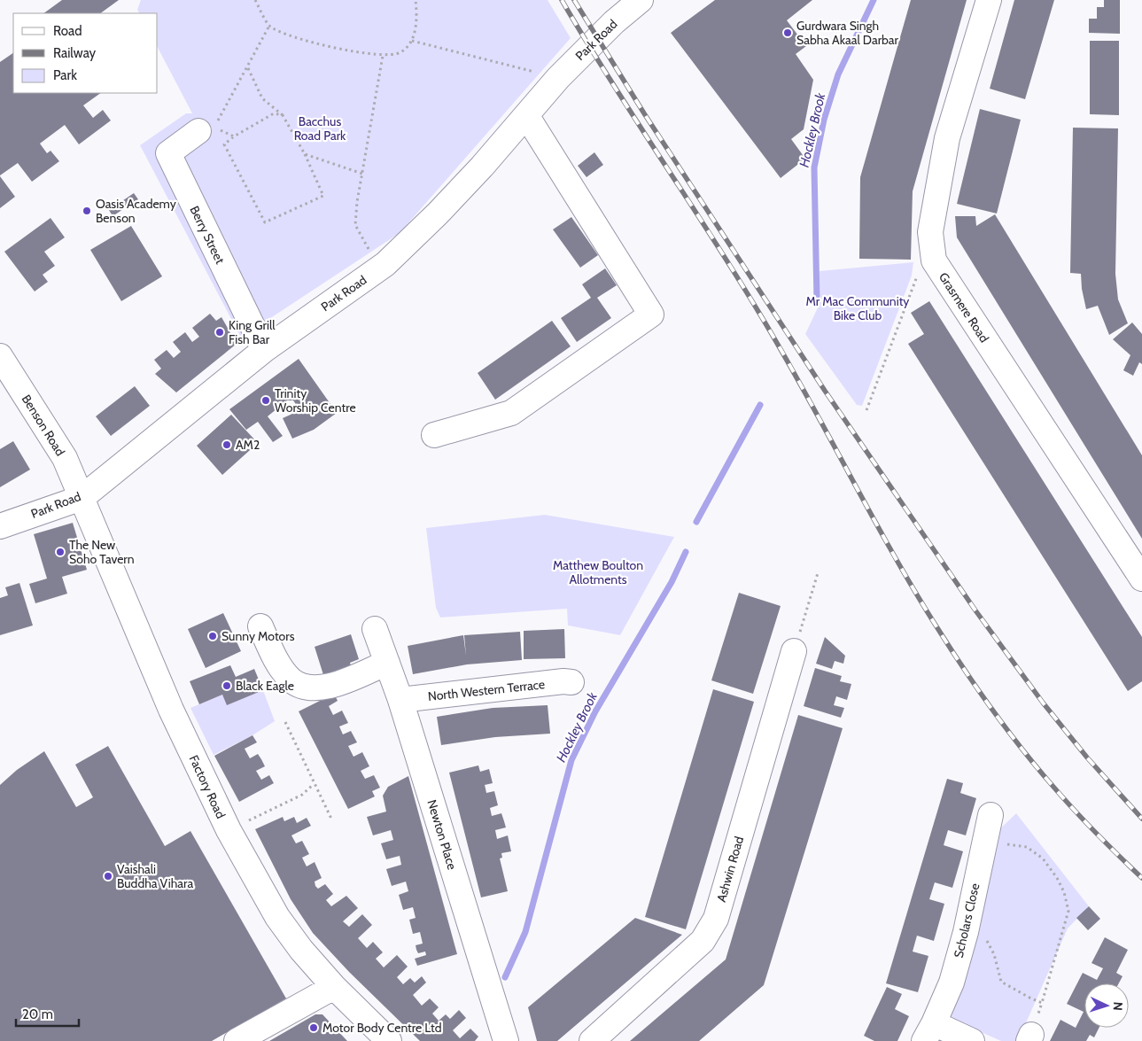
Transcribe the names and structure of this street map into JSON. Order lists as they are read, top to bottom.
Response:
{
  "streets": {
    "street": [
      "Park Road",
      "Berry Street",
      "Grasmere Road",
      "Benson Road",
      "North Western Terrace",
      "Factory Road",
      "Newton Place",
      "Ashwin Road",
      "Scholars Close"
    ]
  },
  "crossings": [
    ["Park Road", "Berry Street"],
    ["Park Road", "Benson Road"],
    ["Park Road", "Factory Road"],
    ["Benson Road", "Factory Road"],
    ["North Western Terrace", "Newton Place"]
  ],
  "water": ["Hockley Brook"],
  "parks": ["Bacchus Road Park", "Mr Mac Community Bike Club", "Matthew Boulton Allotments"],
  "places": [
    "Gurdwara Singh Sabha Akaal Darbar",
    "Oasis Academy Benson",
    "King Grill Fish Bar",
    "Trinity Worship Centre",
    "AM2",
    "The New Soho Tavern",
    "Sunny Motors",
    "Black Eagle",
    "Vaishali Buddha Vihara",
    "Motor Body Centre Ltd"
  ],
  "legend": ["Road", "Railway", "Park"],
  "scale_bar": "20 m",
  "north": "right"
}
